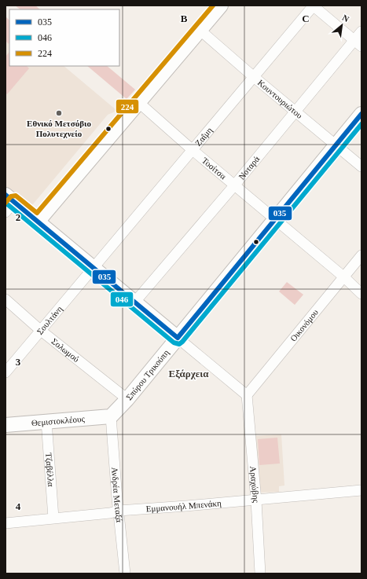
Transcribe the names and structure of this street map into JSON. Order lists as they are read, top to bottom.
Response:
{
  "streets": {
    "street": [
      "Κουντουριώτου",
      "Ζαΐμη",
      "Νοταρά",
      "Τοσίτσα",
      "Σουλτάνη",
      "Οικονόμου",
      "Σολωμού",
      "Σπύρου Τρικούπη",
      "Θεμιστοκλέους",
      "Τζαβέλλα",
      "Αραχώβης",
      "Ανδρέα Μεταξά",
      "Εμμανουήλ Μπενάκη"
    ]
  },
  "crossings": [
    ["Κουντουριώτου", "Ζαΐμη"],
    ["Κουντουριώτου", "Νοταρά"],
    ["Κουντουριώτου", "Σπύρου Τρικούπη"],
    ["Ζαΐμη", "Τοσίτσα"],
    ["Ζαΐμη", "Σουλτάνη"],
    ["Νοταρά", "Τοσίτσα"],
    ["Τοσίτσα", "Οικονόμου"],
    ["Τοσίτσα", "Σπύρου Τρικούπη"],
    ["Σουλτάνη", "Σολωμού"],
    ["Οικονόμου", "Αραχώβης"],
    ["Σολωμού", "Σπύρου Τρικούπη"],
    ["Σπύρου Τρικούπη", "Θεμιστοκλέους"],
    ["Σπύρου Τρικούπη", "Ανδρέα Μεταξά"],
    ["Θεμιστοκλέους", "Τζαβέλλα"],
    ["Θεμιστοκλέους", "Ανδρέα Μεταξά"],
    ["Τζαβέλλα", "Εμμανουήλ Μπενάκη"],
    ["Αραχώβης", "Εμμανουήλ Μπενάκη"],
    ["Ανδρέα Μεταξά", "Εμμανουήλ Μπενάκη"]
  ],
  "districts": ["Εξάρχεια"],
  "places": ["Εθνικό Μετσόβιο Πολυτεχνείο"],
  "lines": ["transit line 224", "transit line 035", "transit line 046"],
  "legend": ["035", "046", "224"],
  "north": "top right",
  "grid": {
    "columns": ["B", "C"],
    "rows": ["2", "3", "4"]
  }
}
